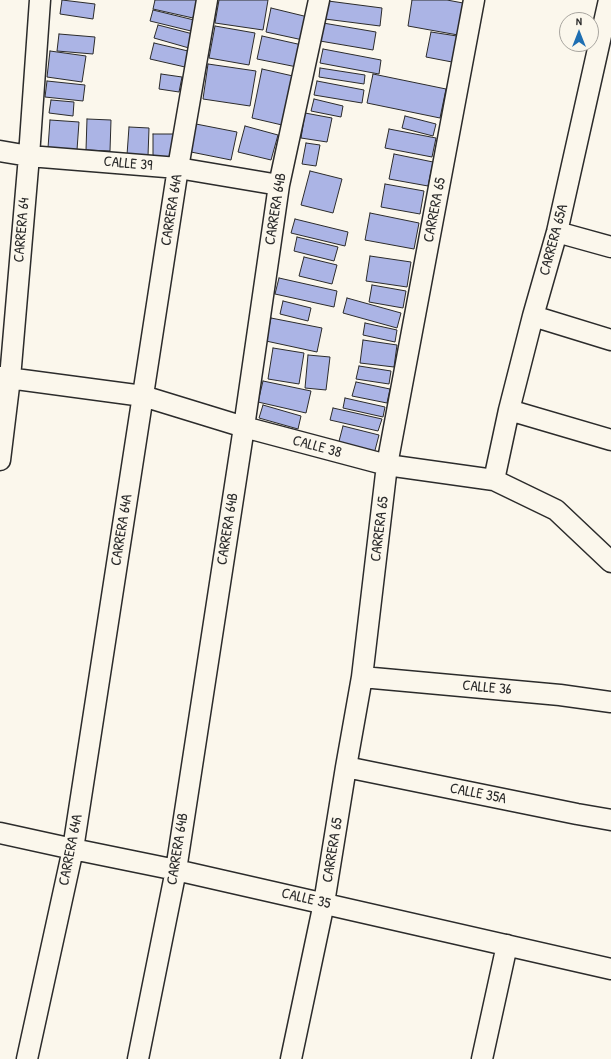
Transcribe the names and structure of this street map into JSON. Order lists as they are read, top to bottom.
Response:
{
  "streets": {
    "street": [
      "CALLE 39",
      "CARRERA 64B",
      "CARRERA 64A",
      "CARRERA 65",
      "CARRERA 64",
      "CARRERA 65A",
      "CALLE 38",
      "CALLE 36",
      "CALLE 35A",
      "CALLE 35"
    ]
  },
  "crossings": [
    ["CALLE 39", "CARRERA 64B"],
    ["CALLE 39", "CARRERA 64A"],
    ["CALLE 39", "CARRERA 64"],
    ["CARRERA 64B", "CALLE 38"],
    ["CARRERA 64B", "CALLE 35"],
    ["CARRERA 64A", "CALLE 38"],
    ["CARRERA 64A", "CALLE 35"],
    ["CARRERA 65", "CALLE 38"],
    ["CARRERA 65", "CALLE 36"],
    ["CARRERA 65", "CALLE 35A"],
    ["CARRERA 65", "CALLE 35"],
    ["CARRERA 64", "CALLE 38"],
    ["CARRERA 65A", "CALLE 38"]
  ],
  "north": "top"
}
